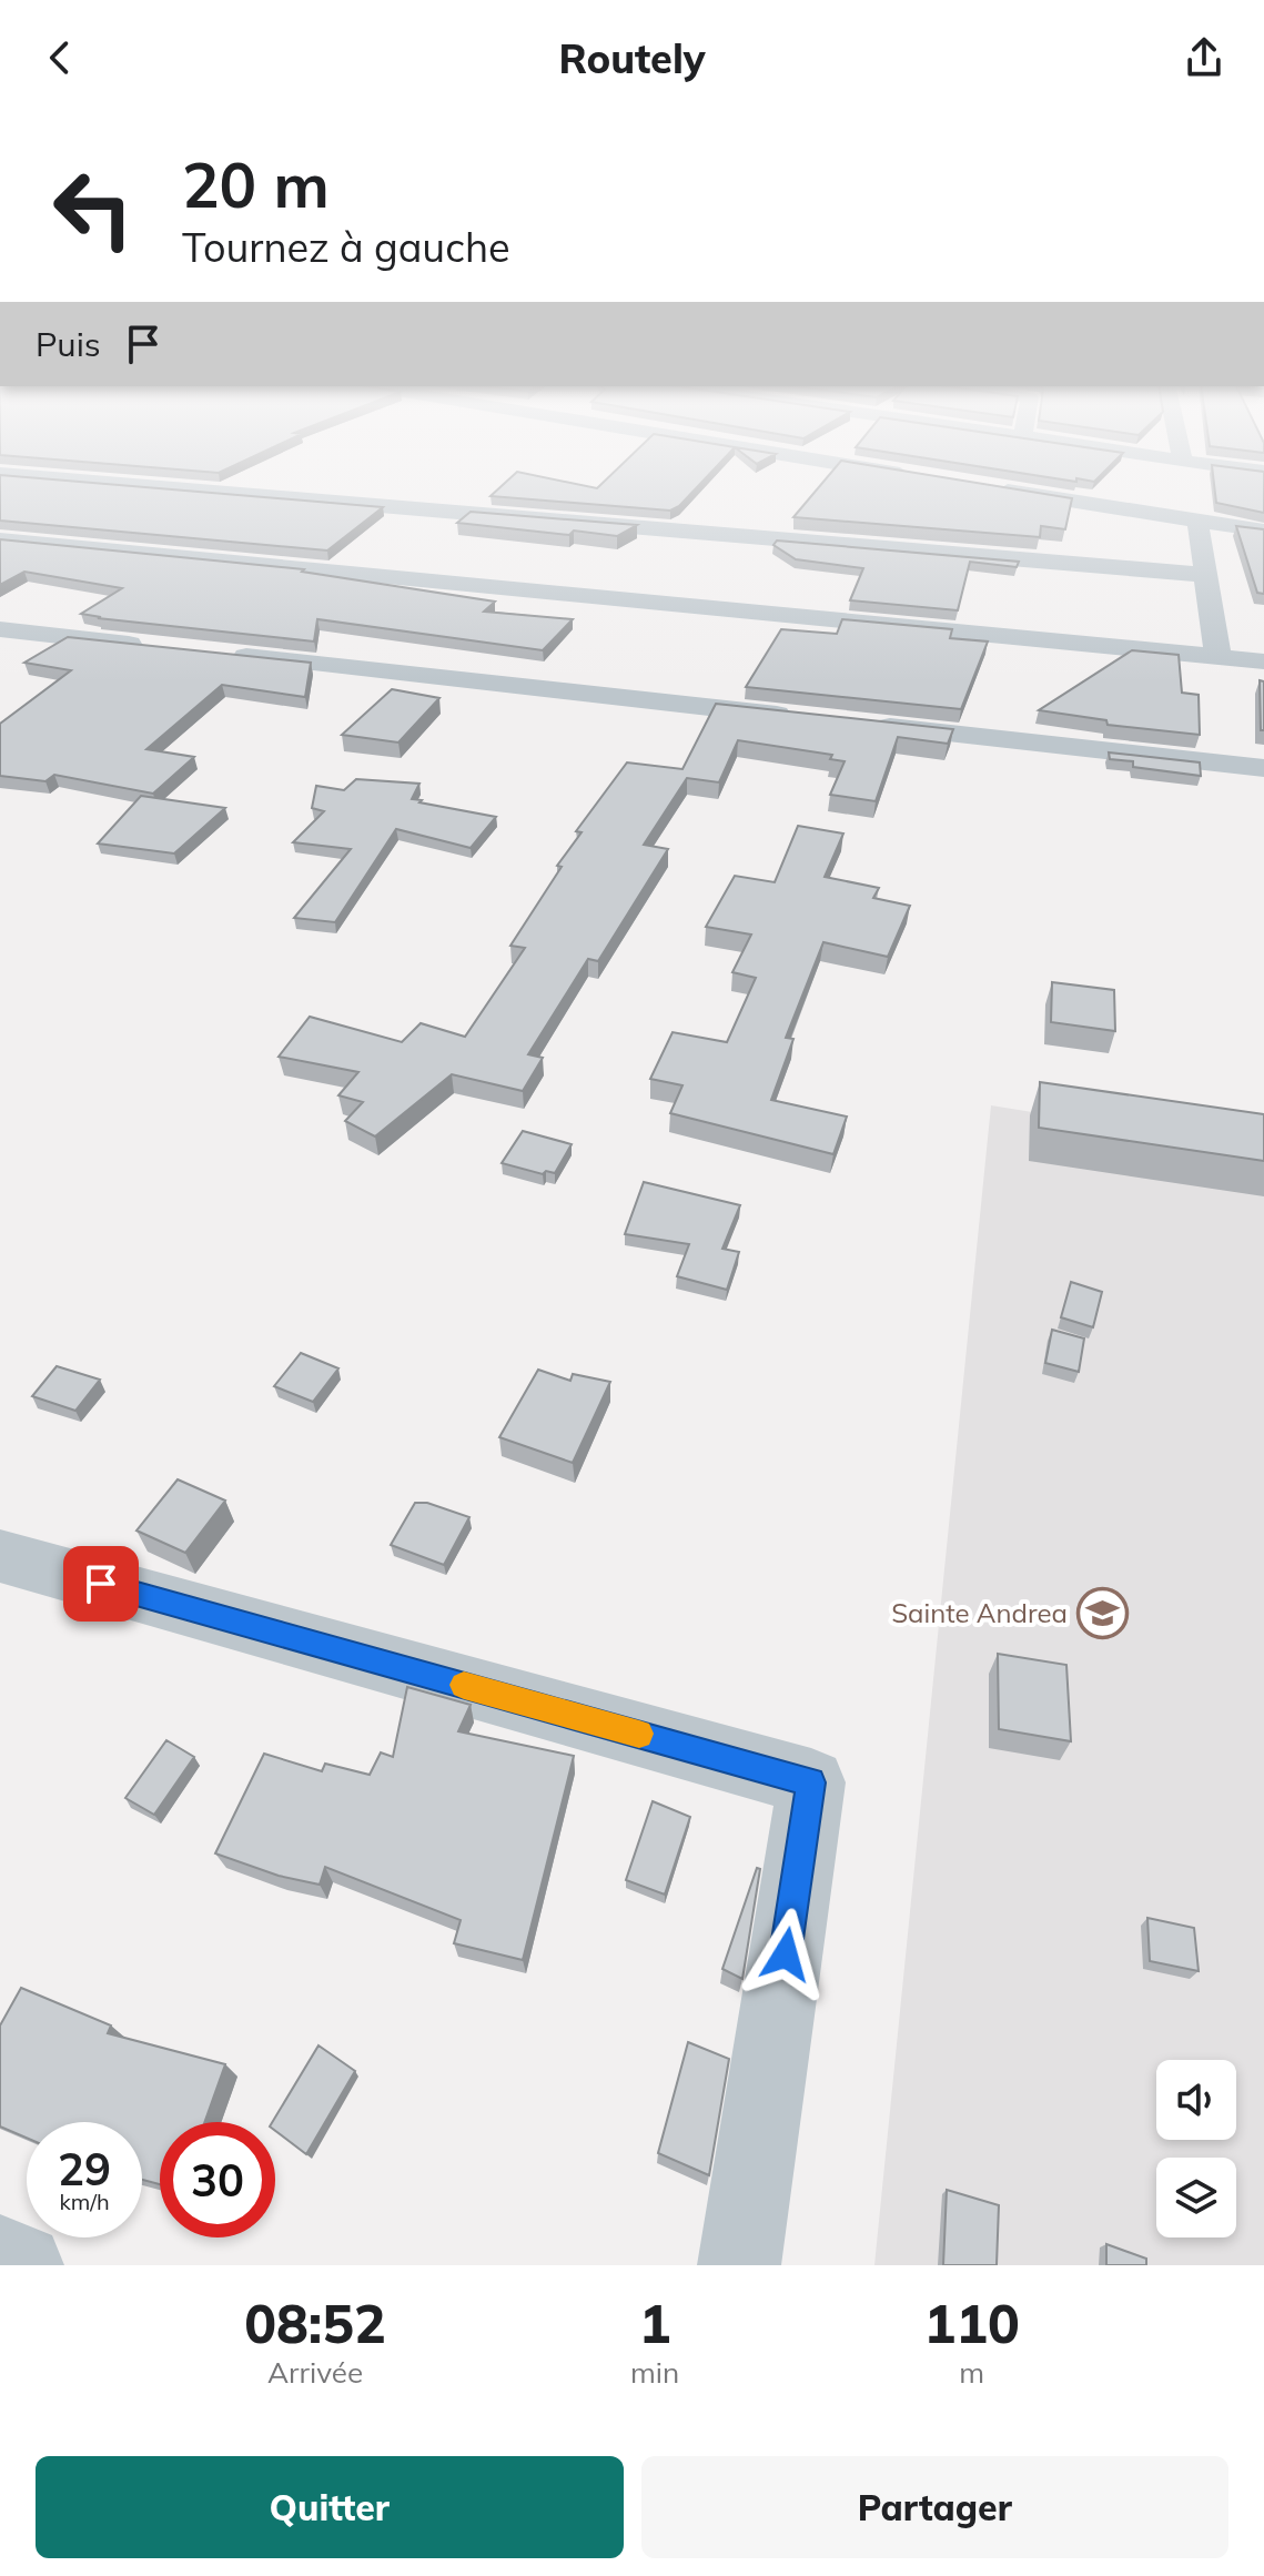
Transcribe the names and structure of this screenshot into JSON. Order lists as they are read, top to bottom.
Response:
{
  "places": {
    "school or university": ["Sainte Andrea"]
  },
  "page": {
    "header": "Routely",
    "turn": ["20 m", "Tournez à gauche"],
    "then": "Puis",
    "speed": "29 km/h",
    "limit": "30",
    "eta": [
      "08:52",
      "Arrivée",
      "1",
      "min",
      "110",
      "m"
    ],
    "buttons": ["Quitter", "Partager"]
  }
}
